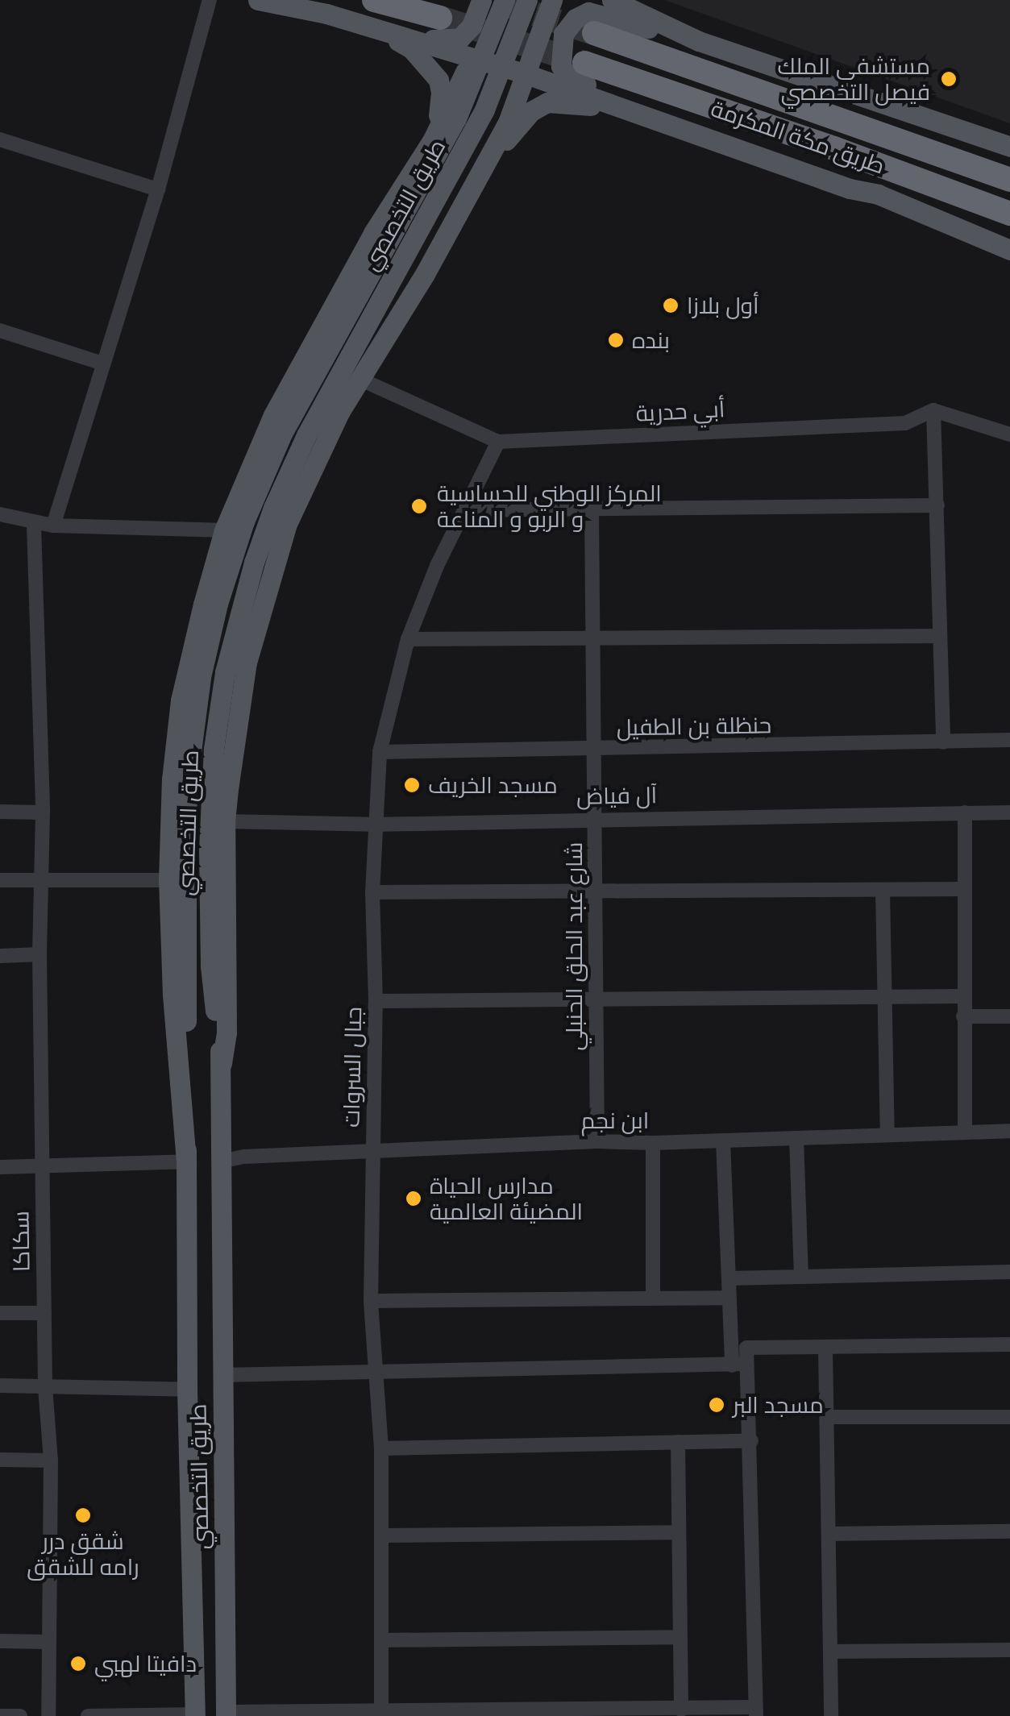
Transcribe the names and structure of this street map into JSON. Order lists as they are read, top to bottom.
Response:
{
  "streets": {
    "highway": ["طريق مكة المكرمة"],
    "main road": ["طريق التخصصي"],
    "street": [
      "أبي حدرية",
      "حنظلة بن الطفيل",
      "آل فياض",
      "شارع عبد الحلق الحنبلي",
      "جبال السروات",
      "ابن نجم",
      "سكاكا"
    ]
  },
  "crossings": [
    ["طريق التخصصي", "ابن نجم"],
    ["أبي حدرية", "جبال السروات"],
    ["حنظلة بن الطفيل", "شارع عبد الحلق الحنبلي"],
    ["حنظلة بن الطفيل", "جبال السروات"],
    ["آل فياض", "شارع عبد الحلق الحنبلي"],
    ["آل فياض", "جبال السروات"],
    ["شارع عبد الحلق الحنبلي", "ابن نجم"],
    ["جبال السروات", "ابن نجم"]
  ],
  "places": [
    "مستشفى الملك فيصل التخصصي",
    "أول بلازا",
    "بنده",
    "المركز الوطني للحساسية و الربو و المناعة",
    "مسجد الخريف",
    "مدارس الحياة المضيئة العالمية",
    "مسجد البر",
    "شقق درر رامه للشقق",
    "دافيتا لهبي"
  ]
}
